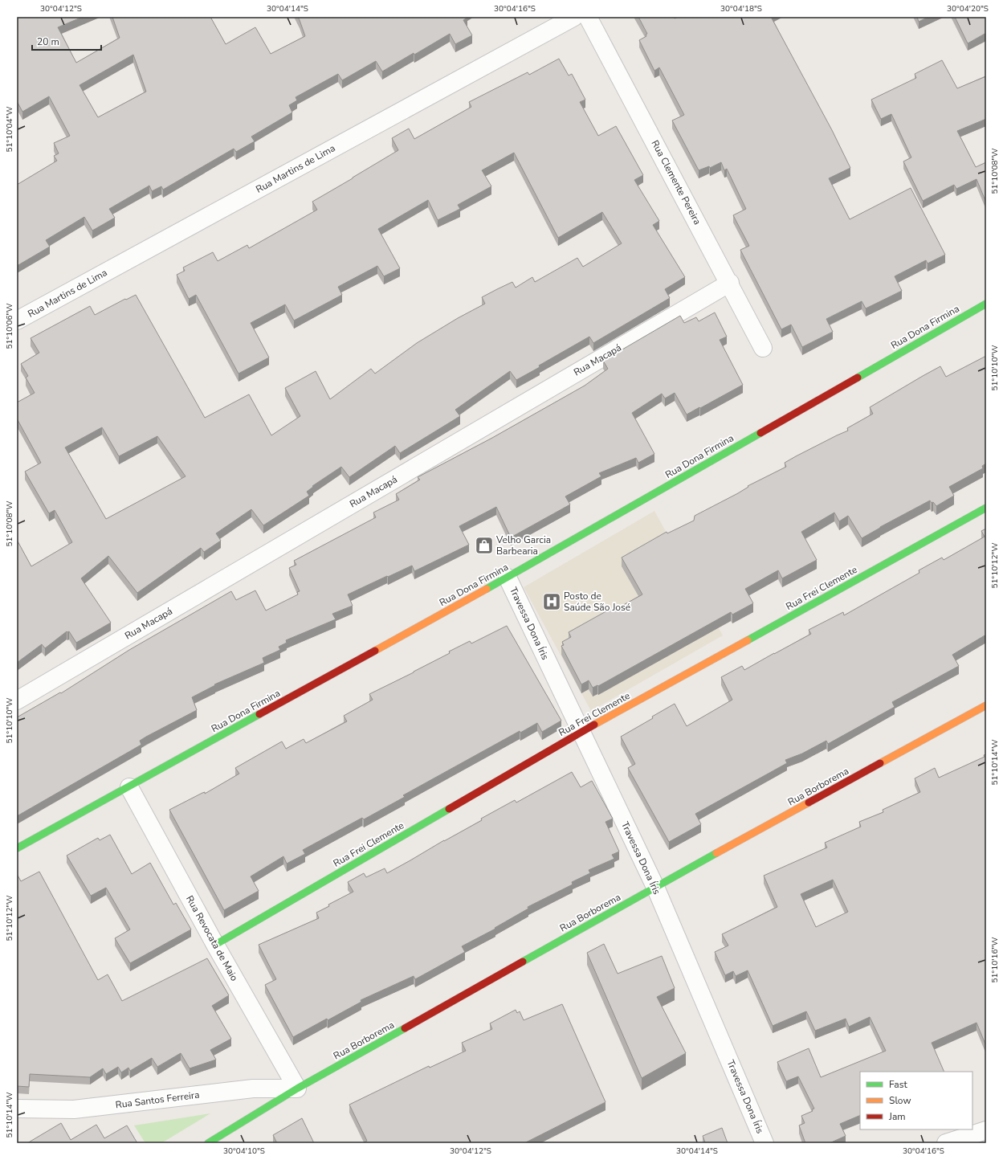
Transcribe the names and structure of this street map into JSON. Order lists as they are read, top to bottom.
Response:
{
  "streets": {
    "street": [
      "Rua Martins de Lima",
      "Rua Clemente Pereira",
      "Rua Dona Firmina",
      "Rua Macapá",
      "Rua Frei Clemente",
      "Travessa Dona Íris",
      "Rua Borborema",
      "Rua Revocata de Maio",
      "Rua Santos Ferreira"
    ]
  },
  "crossings": [
    ["Rua Clemente Pereira", "Rua Macapá"],
    ["Rua Dona Firmina", "Travessa Dona Íris"],
    ["Rua Dona Firmina", "Rua Revocata de Maio"],
    ["Rua Frei Clemente", "Travessa Dona Íris"],
    ["Rua Frei Clemente", "Rua Revocata de Maio"],
    ["Travessa Dona Íris", "Rua Borborema"],
    ["Rua Borborema", "Rua Revocata de Maio"],
    ["Rua Borborema", "Rua Santos Ferreira"],
    ["Rua Revocata de Maio", "Rua Santos Ferreira"]
  ],
  "places": {
    "shop": ["Velho Garcia Barbearia"],
    "hospital": ["Posto de Saúde São José"]
  },
  "legend": ["Fast", "Slow", "Jam"],
  "scale_bar": "20 m",
  "coordinates": [
    "30°04'12\"S",
    "30°04'14\"S",
    "30°04'16\"S",
    "30°04'18\"S",
    "30°04'20\"S",
    "51°10'04\"W",
    "51°10'08\"W",
    "51°10'06\"W",
    "51°10'10\"W",
    "51°10'12\"W",
    "51°10'14\"W",
    "51°10'16\"W",
    "30°04'10\"S"
  ]
}
